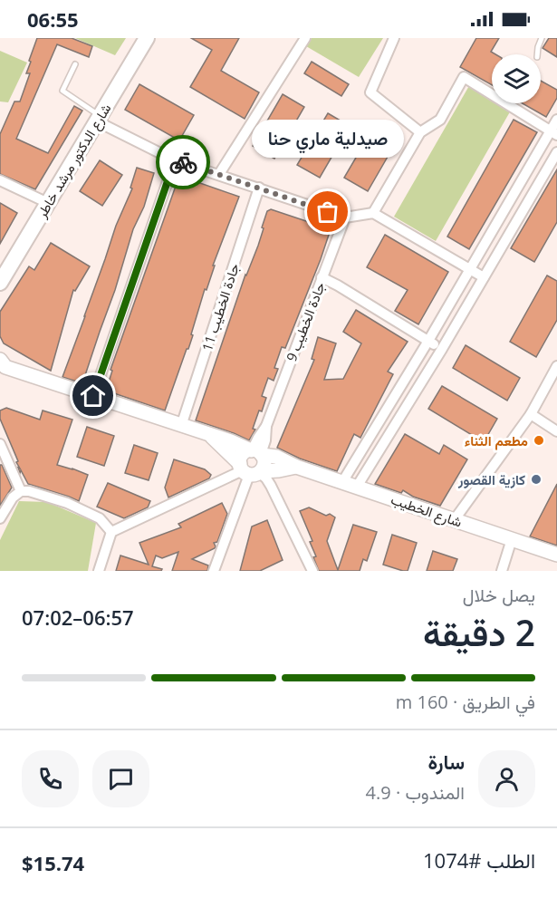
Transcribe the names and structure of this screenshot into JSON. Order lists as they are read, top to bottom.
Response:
{
  "streets": {
    "main road": ["شارع الدكتور مرشد خاطر", "شارع الخطيب"],
    "street": ["جادة الخطيب 11", "جادة الخطيب 9"]
  },
  "crossings": [
    ["جادة الخطيب 11", "شارع الخطيب"],
    ["جادة الخطيب 9", "شارع الخطيب"]
  ],
  "places": ["صيدلية ماري حنا", "مطعم الثناء", "كازية القصور"],
  "page": {
    "status": "06:55",
    "bubble": "صيدلية ماري حنا",
    "heading": ["2 دقيقة", "يصل خلال", "06:57–07:02"],
    "panel": [
      "سارة",
      "المندوب · 4.9",
      "الطلب #1074",
      "$15.74"
    ],
    "bar": "في الطريق · 160 m"
  }
}
